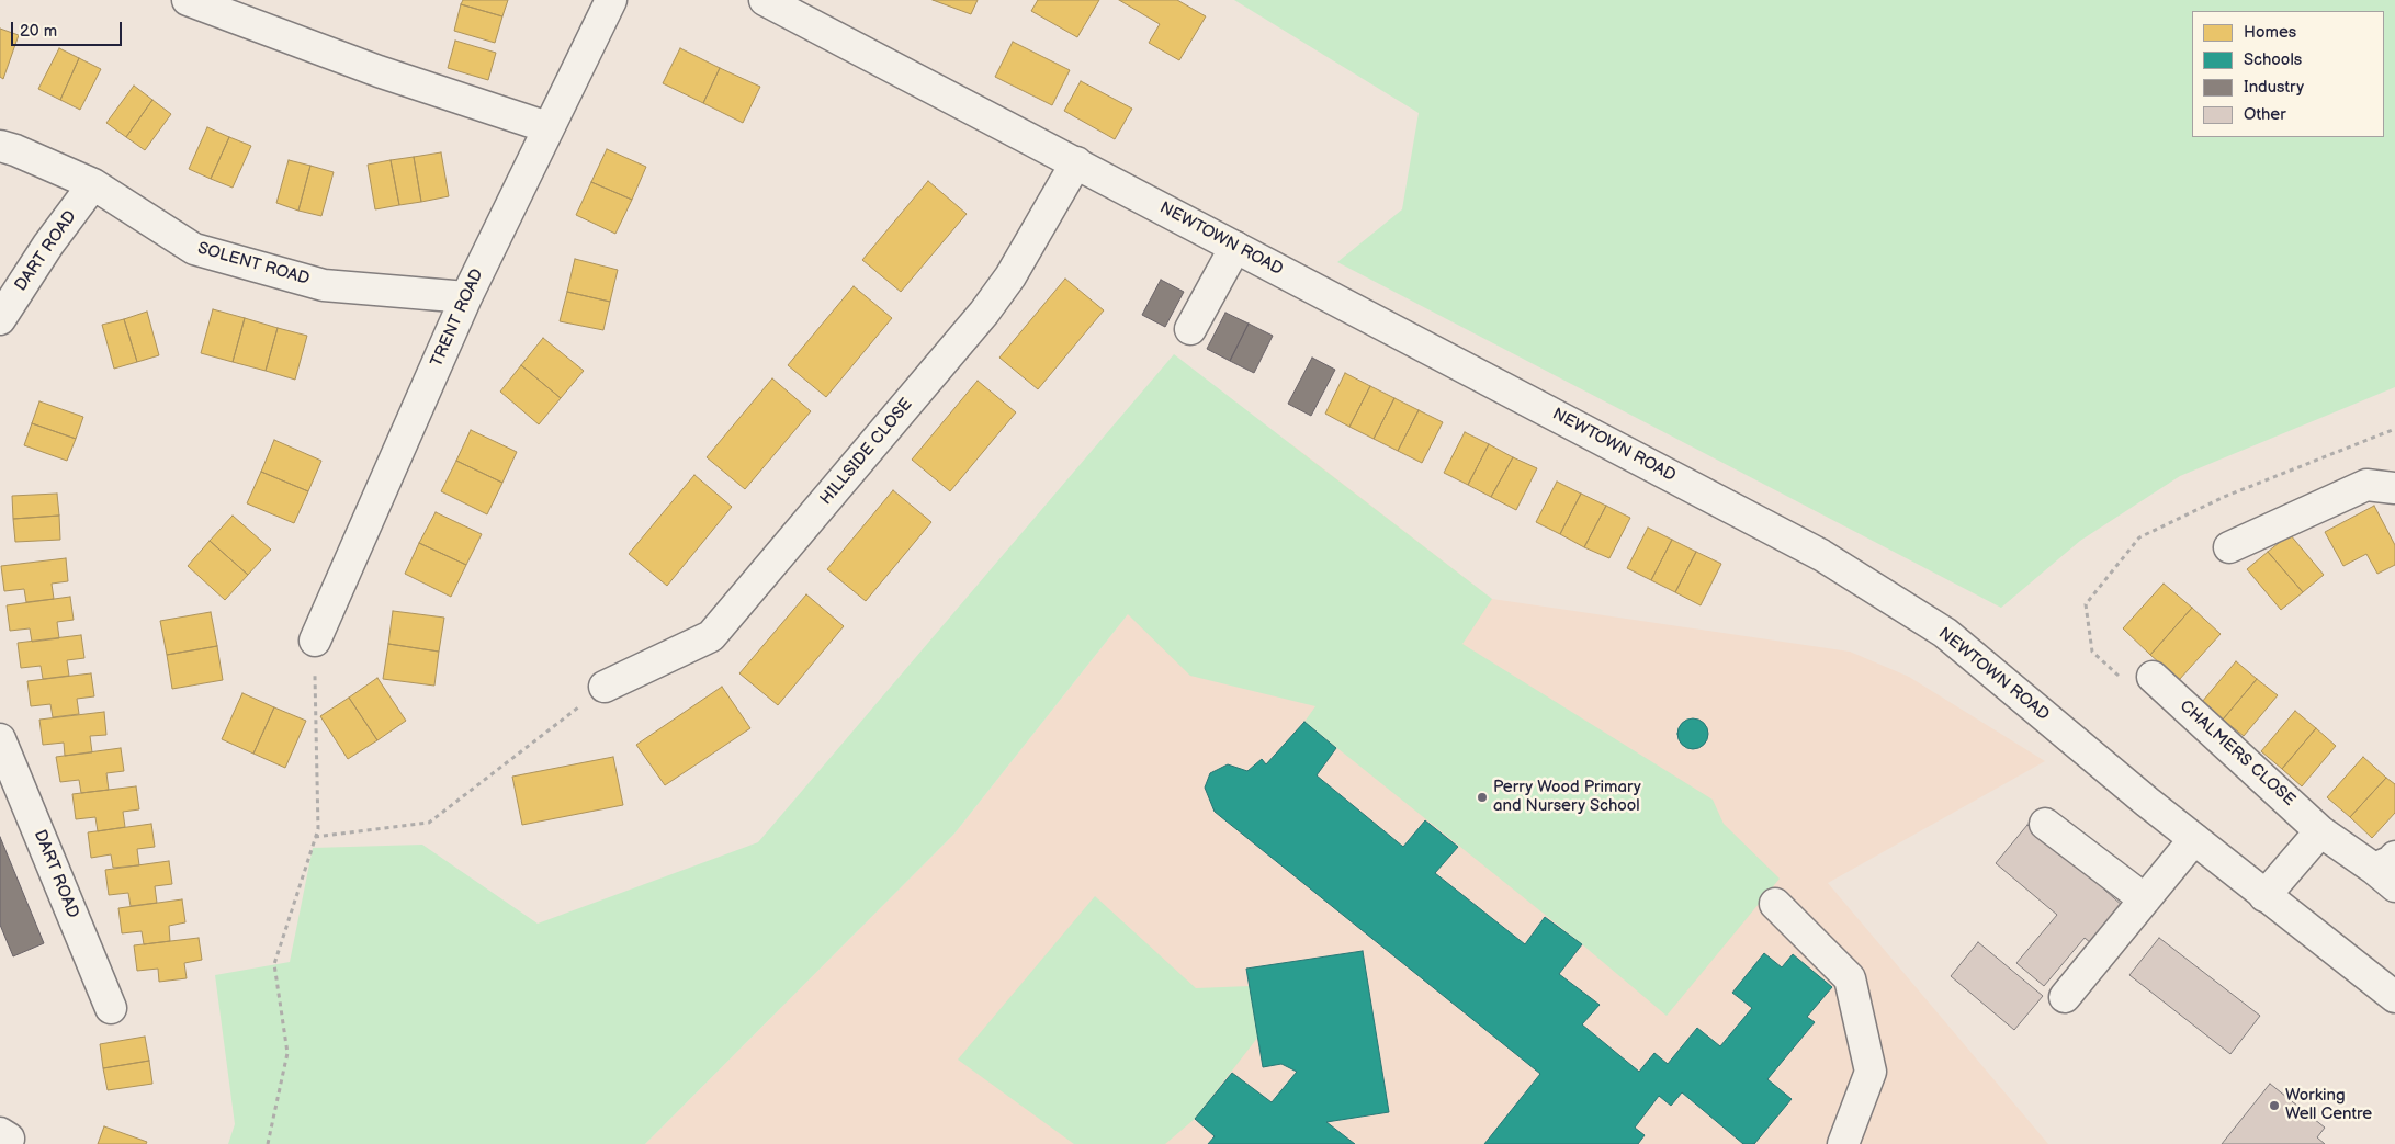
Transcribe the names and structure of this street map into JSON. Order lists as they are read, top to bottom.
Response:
{
  "streets": {
    "street": [
      "NEWTOWN ROAD",
      "DART ROAD",
      "SOLENT ROAD",
      "TRENT ROAD",
      "HILLSIDE CLOSE",
      "CHALMERS CLOSE"
    ]
  },
  "crossings": [
    ["NEWTOWN ROAD", "HILLSIDE CLOSE"],
    ["DART ROAD", "SOLENT ROAD"],
    ["SOLENT ROAD", "TRENT ROAD"]
  ],
  "places": ["Perry Wood Primary and Nursery School", "Working Well Centre"],
  "legend": [
    "Homes",
    "Schools",
    "Industry",
    "Other"
  ],
  "scale_bar": "20 m"
}
